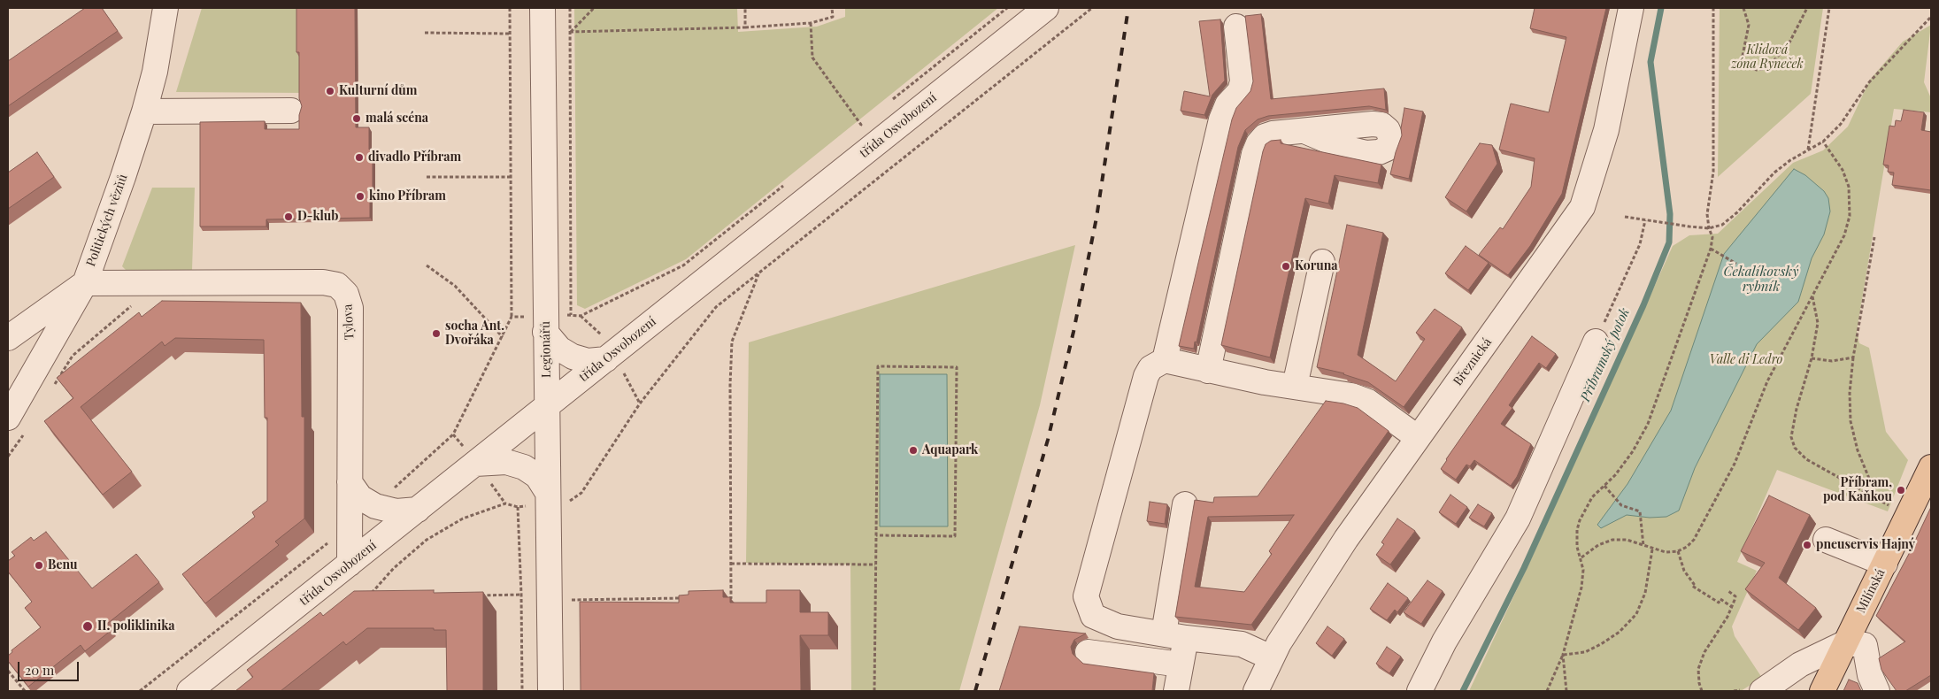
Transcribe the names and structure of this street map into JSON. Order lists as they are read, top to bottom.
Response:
{
  "streets": {
    "main road": ["Milínská"],
    "street": [
      "třída Osvobození",
      "Politických vězňů",
      "Tylova",
      "Legionářů",
      "Březnická"
    ]
  },
  "crossings": [
    ["třída Osvobození", "Tylova"],
    ["třída Osvobození", "Legionářů"],
    ["Politických vězňů", "Tylova"]
  ],
  "water": ["Čekalíkovský rybník", "Příbramský potok"],
  "parks": ["Klidová zóna Ryneček", "Valle di Ledro"],
  "places": [
    "Kulturní dům",
    "malá scéna",
    "divadlo Příbram",
    "kino Příbram",
    "D-klub",
    "Koruna",
    "socha Ant. Dvořáka",
    "Aquapark",
    "Příbram, pod Kaňkou",
    "pneuservis Hajný",
    "Benu",
    "II. poliklinika"
  ],
  "scale_bar": "20 m"
}
